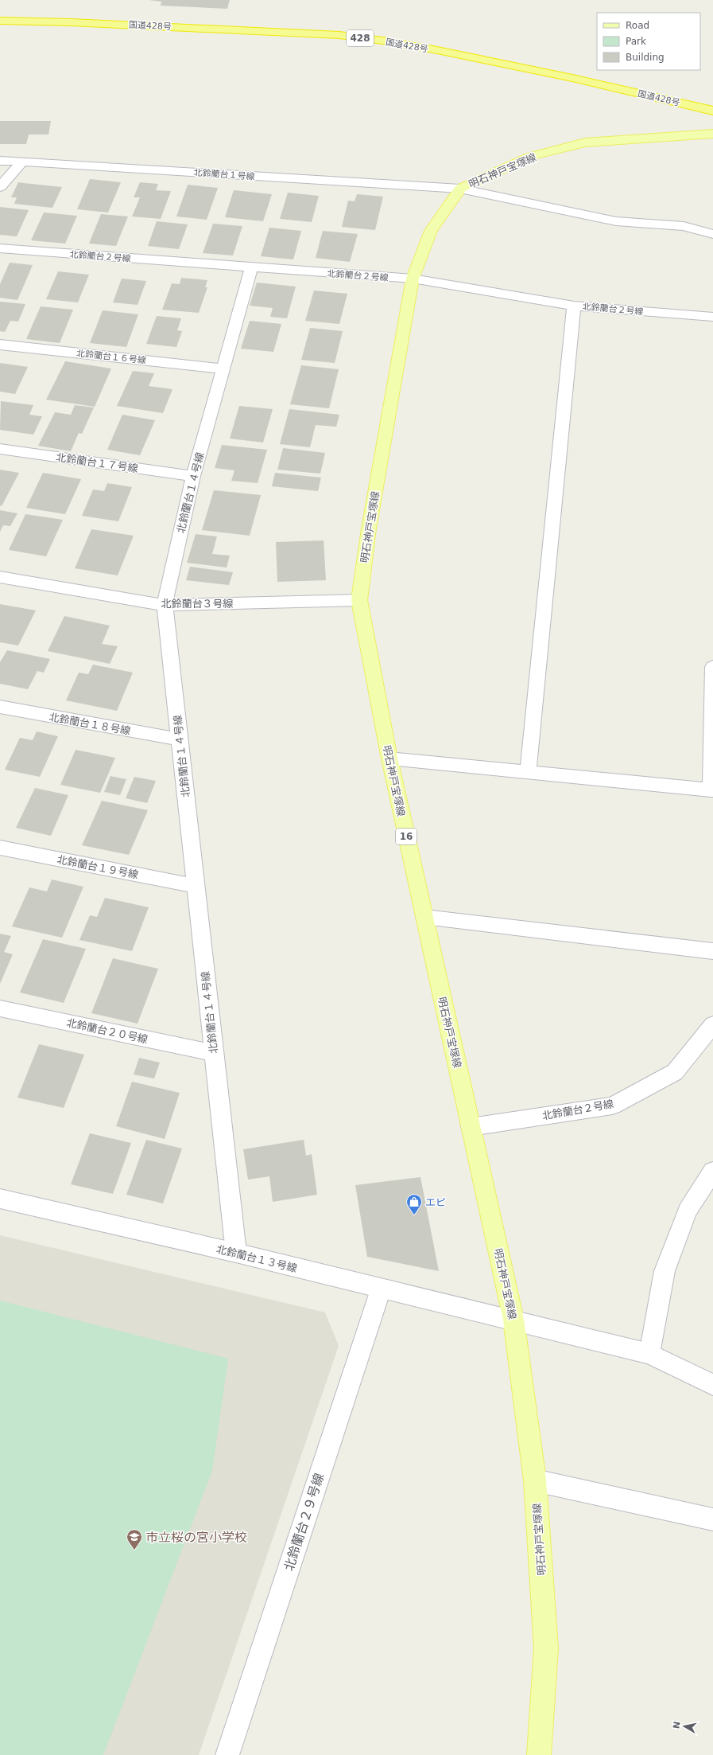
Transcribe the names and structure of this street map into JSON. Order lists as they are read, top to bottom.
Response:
{
  "streets": {
    "highway": ["国道428号", "428"],
    "main road": ["明石神戸宝塚線", "16"],
    "street": [
      "北鈴蘭台１号線",
      "北鈴蘭台２号線",
      "北鈴蘭台１６号線",
      "北鈴蘭台１７号線",
      "北鈴蘭台１４号線",
      "北鈴蘭台３号線",
      "北鈴蘭台１８号線",
      "北鈴蘭台１９号線",
      "北鈴蘭台２０号線",
      "北鈴蘭台１３号線",
      "北鈴蘭台２９号線"
    ]
  },
  "crossings": [
    ["明石神戸宝塚線", "北鈴蘭台１号線"],
    ["明石神戸宝塚線", "北鈴蘭台２号線"],
    ["明石神戸宝塚線", "北鈴蘭台３号線"],
    ["明石神戸宝塚線", "北鈴蘭台１３号線"],
    ["北鈴蘭台２号線", "北鈴蘭台１４号線"],
    ["北鈴蘭台１６号線", "北鈴蘭台１４号線"],
    ["北鈴蘭台１７号線", "北鈴蘭台１４号線"],
    ["北鈴蘭台１４号線", "北鈴蘭台３号線"],
    ["北鈴蘭台１４号線", "北鈴蘭台１８号線"],
    ["北鈴蘭台１４号線", "北鈴蘭台１９号線"],
    ["北鈴蘭台１４号線", "北鈴蘭台２０号線"],
    ["北鈴蘭台１４号線", "北鈴蘭台１３号線"],
    ["北鈴蘭台１３号線", "北鈴蘭台２９号線"]
  ],
  "places": {
    "shop": ["エピ"],
    "school or university": ["市立桜の宮小学校"]
  },
  "legend": ["Road", "Park", "Building"],
  "north": "left"
}
